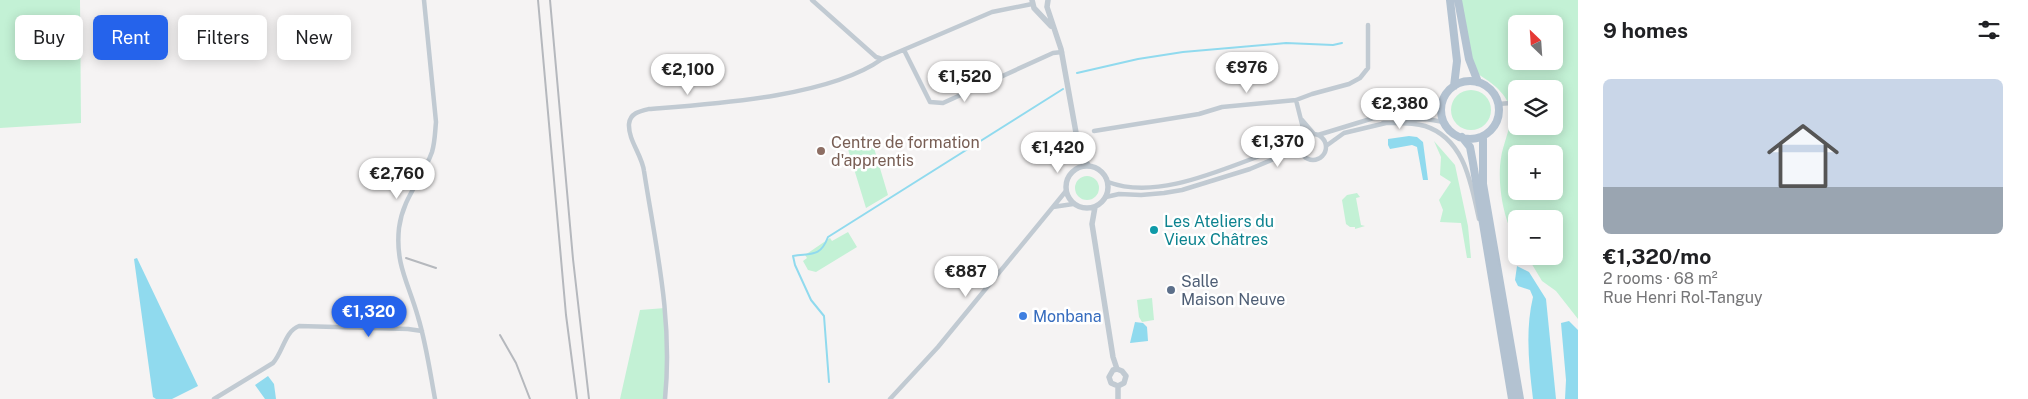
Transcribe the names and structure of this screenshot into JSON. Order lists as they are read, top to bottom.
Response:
{
  "places": [
    "Centre de formation d'apprentis",
    "Les Ateliers du Vieux Châtres",
    "Salle Maison Neuve",
    "Monbana"
  ],
  "north": "top left",
  "page": {
    "heading": "9 homes",
    "map_buttons": ["+", "−"],
    "chip": [
      "Buy",
      "Rent",
      "Filters",
      "New"
    ],
    "price": [
      "€976",
      "€2,100",
      "€1,520",
      "€2,380",
      "€1,370",
      "€1,420",
      "€2,760",
      "€887",
      "€1,320"
    ],
    "list": [
      {
        "name": "€1,320/mo",
        "note": "2 rooms · 68 m² · Rue Henri Rol-Tanguy"
      }
    ]
  }
}
